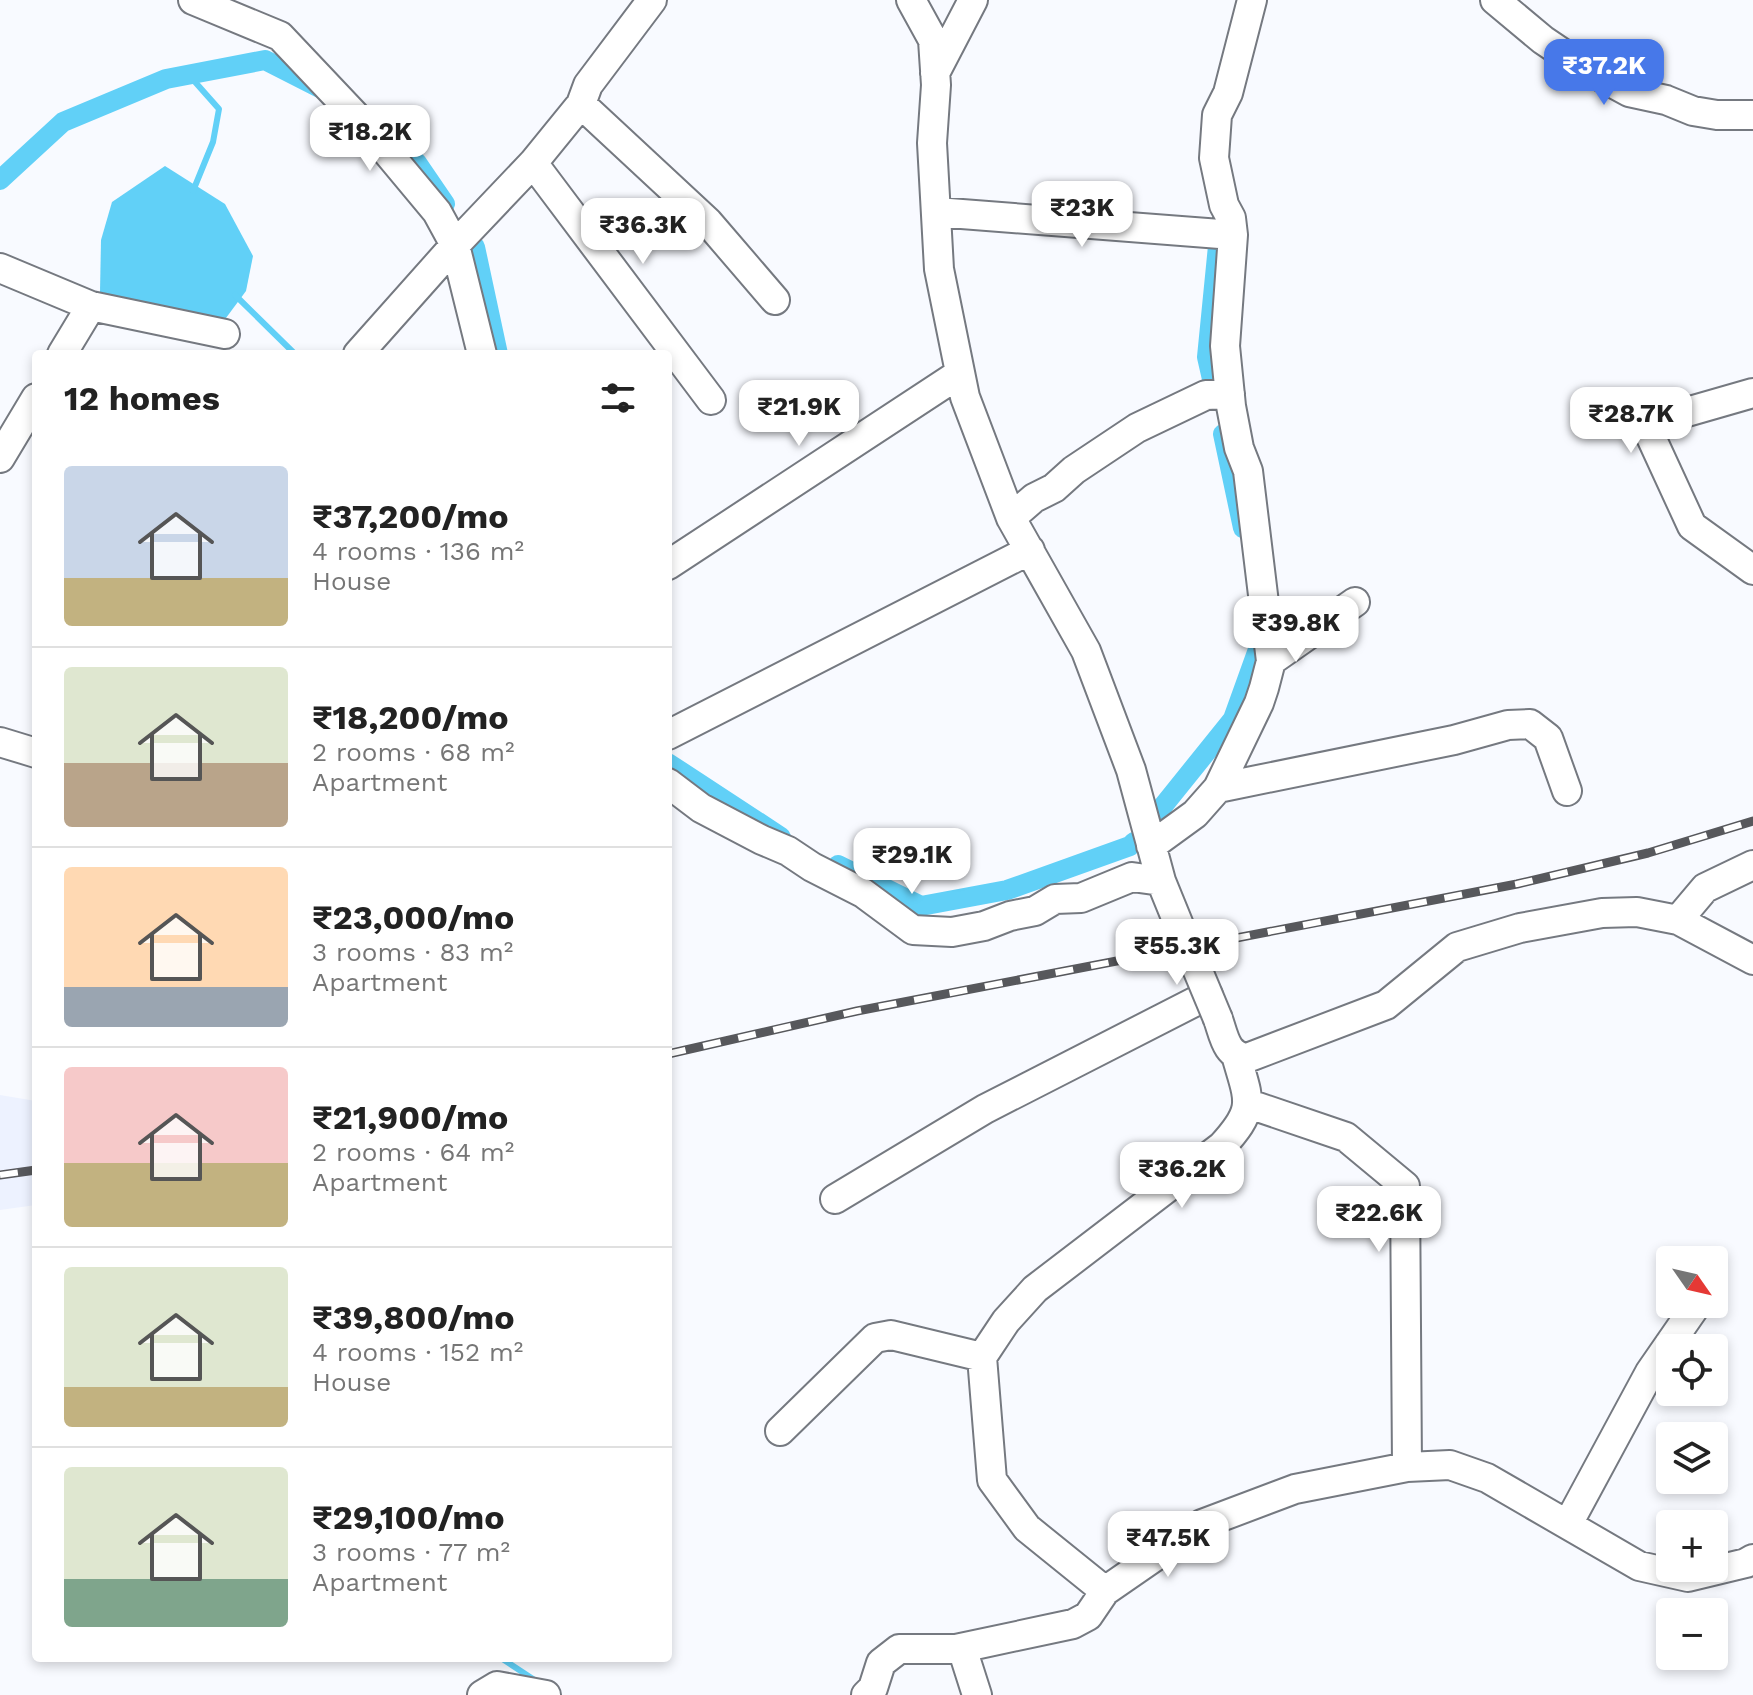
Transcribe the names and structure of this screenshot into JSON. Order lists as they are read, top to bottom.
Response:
{
  "north": "bottom right",
  "page": {
    "price": [
      "₹37.2K",
      "₹18.2K",
      "₹23K",
      "₹36.3K",
      "₹21.9K",
      "₹28.7K",
      "₹39.8K",
      "₹29.1K",
      "₹55.3K",
      "₹36.2K",
      "₹22.6K",
      "₹47.5K"
    ],
    "heading": "12 homes",
    "list": [
      {
        "name": "₹37,200/mo",
        "note": "4 rooms · 136 m² · House"
      },
      {
        "name": "₹18,200/mo",
        "note": "2 rooms · 68 m² · Apartment"
      },
      {
        "name": "₹23,000/mo",
        "note": "3 rooms · 83 m² · Apartment"
      },
      {
        "name": "₹21,900/mo",
        "note": "2 rooms · 64 m² · Apartment"
      },
      {
        "name": "₹39,800/mo",
        "note": "4 rooms · 152 m² · House"
      },
      {
        "name": "₹29,100/mo",
        "note": "3 rooms · 77 m² · Apartment"
      }
    ],
    "map_buttons": ["+", "−"]
  }
}
